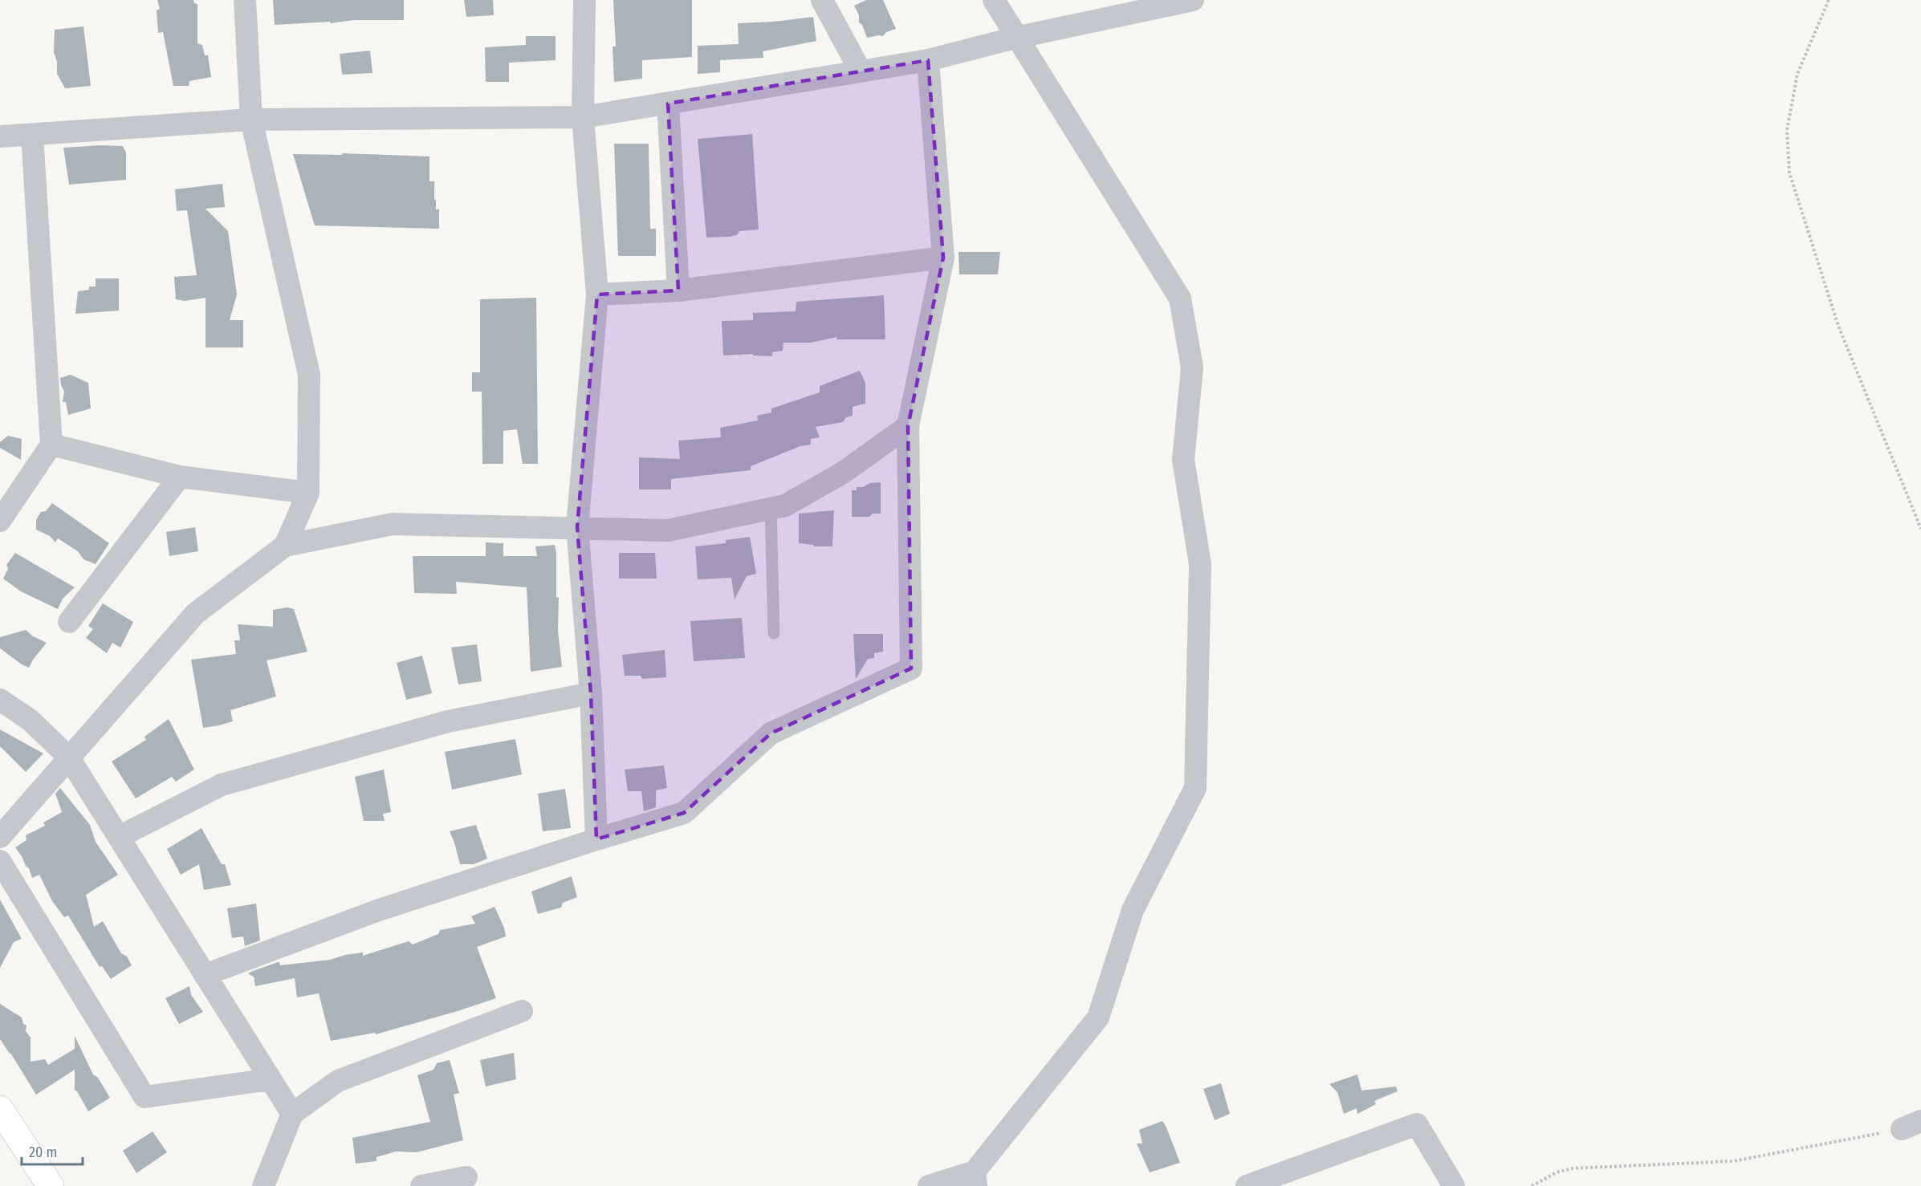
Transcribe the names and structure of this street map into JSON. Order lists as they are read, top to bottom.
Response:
{
  "scale_bar": "20 m"
}
